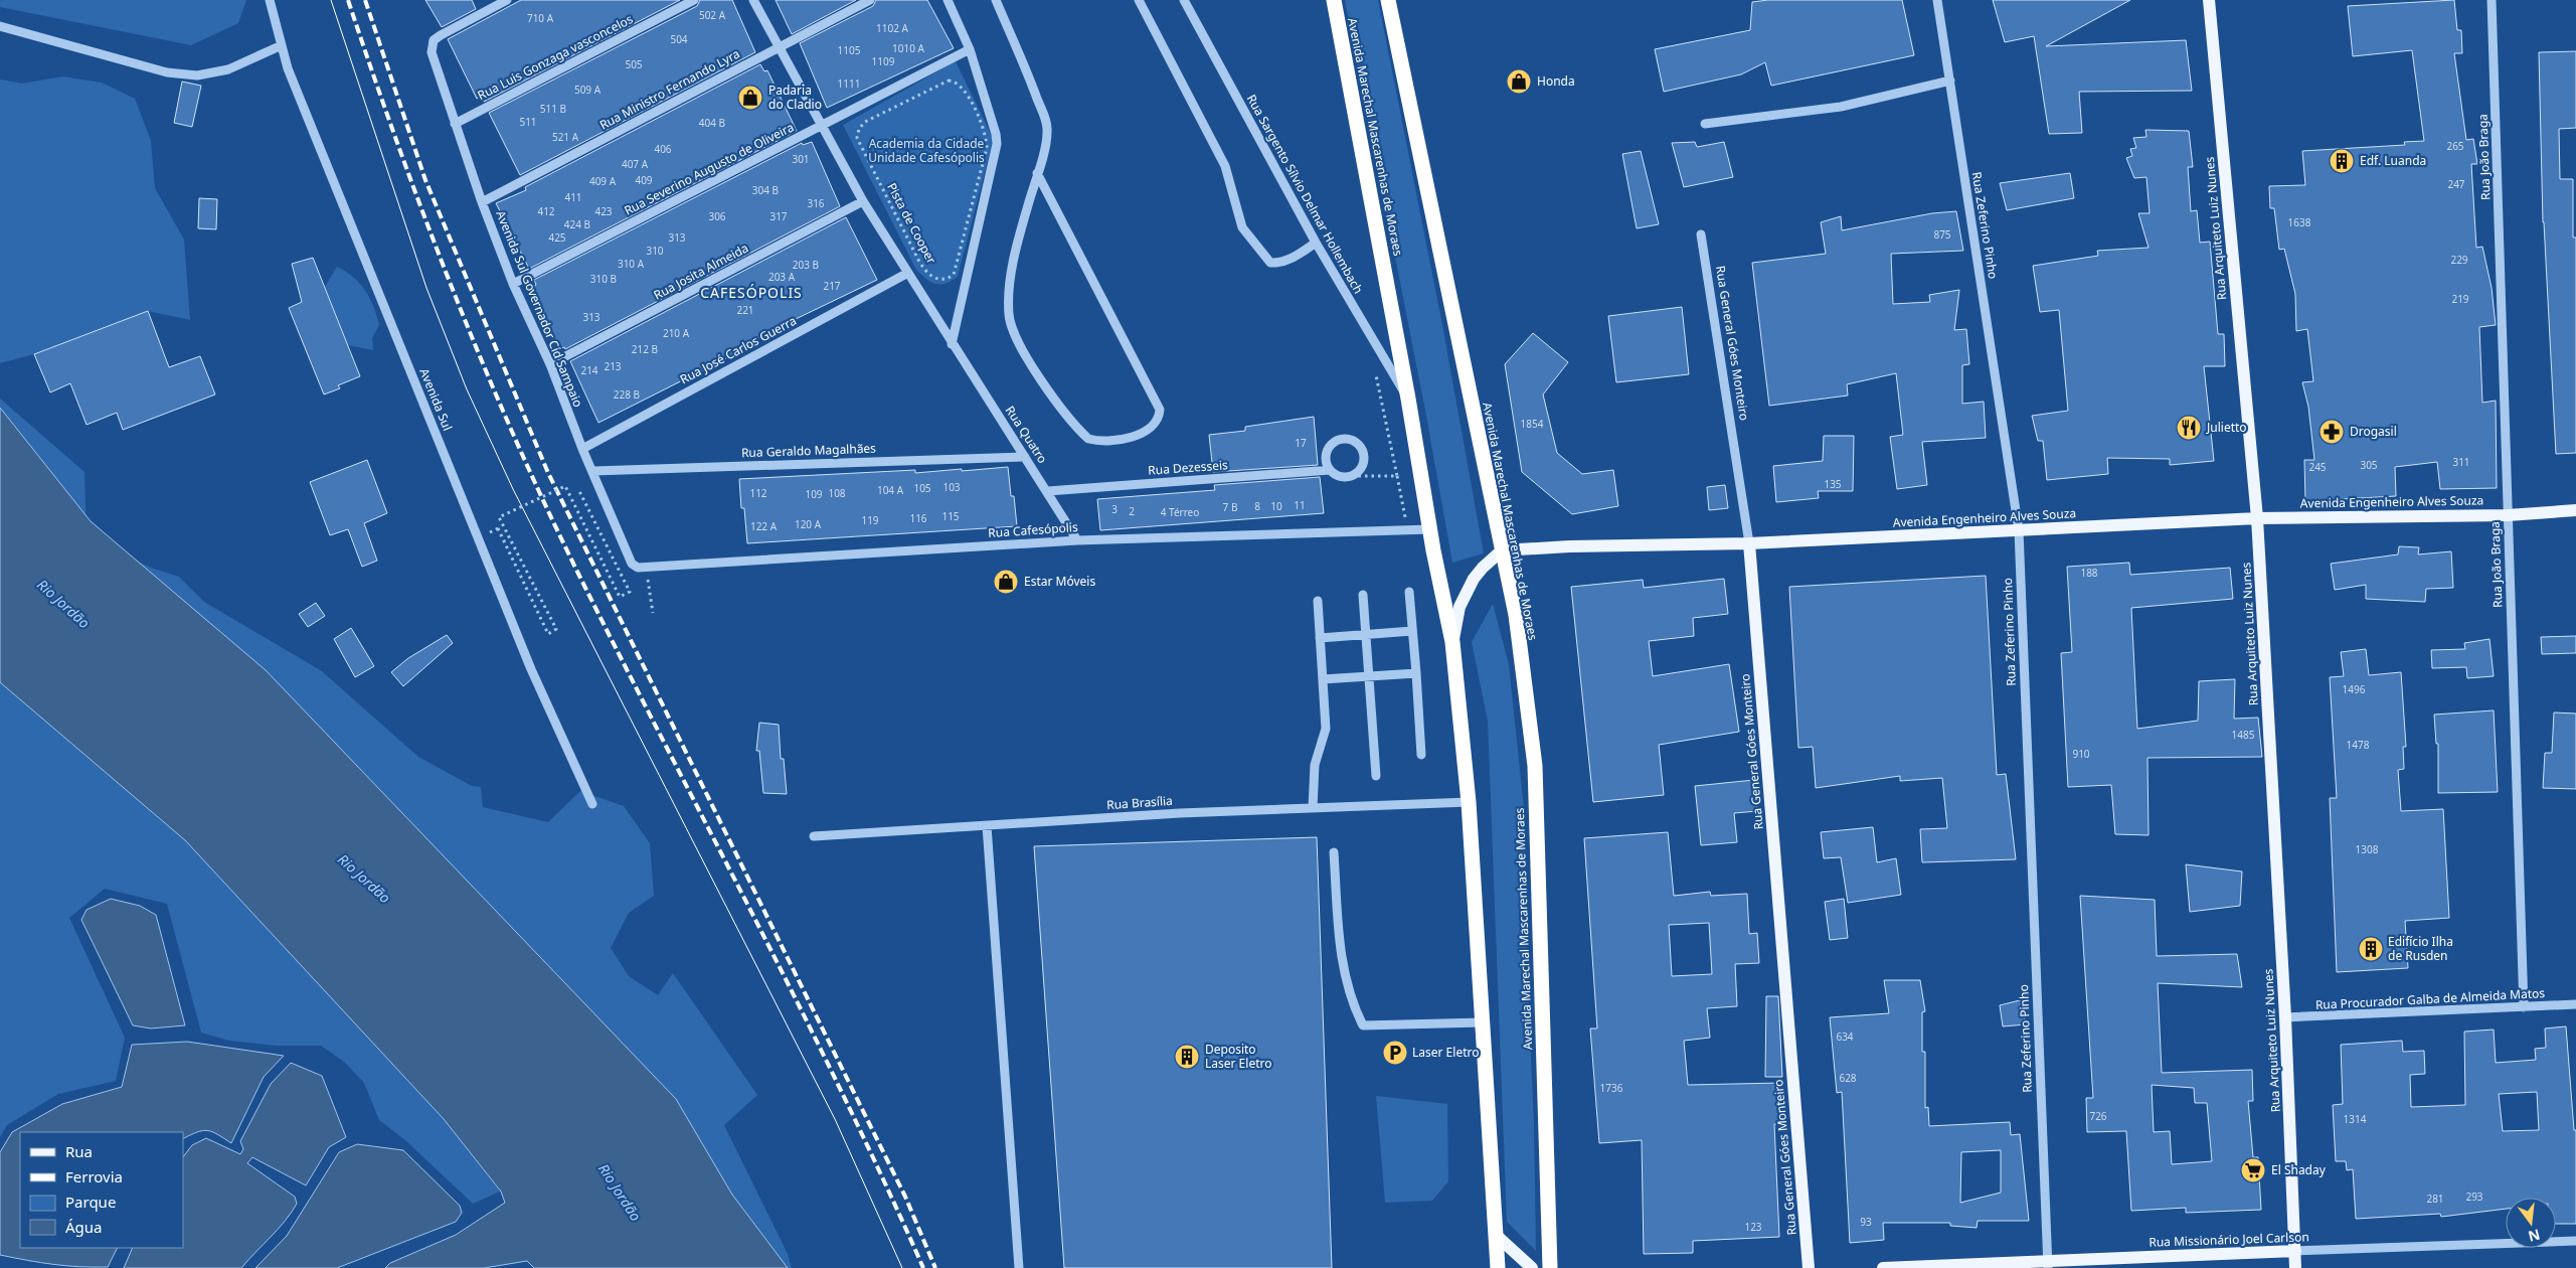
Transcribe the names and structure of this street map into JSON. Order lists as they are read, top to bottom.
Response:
{
  "streets": {
    "highway": ["Avenida Marechal Mascarenhas de Moraes"],
    "main road": [
      "Rua Arquiteto Luiz Nunes",
      "Rua General Góes Monteiro",
      "Avenida Engenheiro Alves Souza",
      "Rua Missionário Joel Carlson"
    ],
    "street": [
      "Rua Luis Gonzaga vasconcelos",
      "Rua Ministro Fernando Lyra",
      "Rua João Braga",
      "Rua Severino Augusto de Oliveira",
      "Rua Sargento Sílvio Delmar Hollembach",
      "Rua Zeferino Pinho",
      "Rua Josita Almeida",
      "Avenida Sul Governador Cid Sampaio",
      "Rua José Carlos Guerra",
      "Avenida Sul",
      "Rua Quatro",
      "Rua Geraldo Magalhães",
      "Rua Dezesseis",
      "Rua Cafesópolis",
      "Rua Brasília",
      "Rua Procurador Galba de Almeida Matos"
    ],
    "path": ["Pista de Cooper"]
  },
  "crossings": [
    ["Rua Luis Gonzaga vasconcelos", "Avenida Sul Governador Cid Sampaio"],
    ["Rua Ministro Fernando Lyra", "Avenida Sul Governador Cid Sampaio"],
    ["Rua Ministro Fernando Lyra", "Rua Quatro"],
    ["Avenida Marechal Mascarenhas de Moraes", "Rua Sargento Sílvio Delmar Hollembach"],
    ["Avenida Marechal Mascarenhas de Moraes", "Avenida Engenheiro Alves Souza"],
    ["Avenida Marechal Mascarenhas de Moraes", "Rua Cafesópolis"],
    ["Avenida Marechal Mascarenhas de Moraes", "Rua Brasília"],
    ["Rua João Braga", "Avenida Engenheiro Alves Souza"],
    ["Rua João Braga", "Rua Procurador Galba de Almeida Matos"],
    ["Rua Severino Augusto de Oliveira", "Avenida Sul Governador Cid Sampaio"],
    ["Rua Severino Augusto de Oliveira", "Rua Quatro"],
    ["Rua Zeferino Pinho", "Avenida Engenheiro Alves Souza"],
    ["Rua Zeferino Pinho", "Rua Missionário Joel Carlson"],
    ["Rua Arquiteto Luiz Nunes", "Avenida Engenheiro Alves Souza"],
    ["Rua Arquiteto Luiz Nunes", "Rua Procurador Galba de Almeida Matos"],
    ["Rua Arquiteto Luiz Nunes", "Rua Missionário Joel Carlson"],
    ["Rua Josita Almeida", "Avenida Sul Governador Cid Sampaio"],
    ["Rua Josita Almeida", "Rua Quatro"],
    ["Avenida Sul Governador Cid Sampaio", "Rua José Carlos Guerra"],
    ["Avenida Sul Governador Cid Sampaio", "Rua Geraldo Magalhães"],
    ["Avenida Sul Governador Cid Sampaio", "Rua Cafesópolis"],
    ["Rua General Góes Monteiro", "Avenida Engenheiro Alves Souza"],
    ["Rua José Carlos Guerra", "Rua Quatro"],
    ["Rua Quatro", "Rua Geraldo Magalhães"],
    ["Rua Quatro", "Rua Dezesseis"],
    ["Rua Quatro", "Rua Cafesópolis"]
  ],
  "districts": ["CAFESÓPOLIS"],
  "water": ["Rio Jordão"],
  "parks": ["Academia da Cidade Unidade Cafesópolis"],
  "places": {
    "shop": ["Honda", "Padaria do Cladio", "Estar Móveis"],
    "building": ["Edf. Luanda", "Edifício Ilha de Rusden", "Deposito Laser Eletro"],
    "restaurant": ["Julietto"],
    "pharmacy": ["Drogasil"],
    "parking": ["Laser Eletro"],
    "supermarket": ["El Shaday"]
  },
  "house_numbers": [
    "502 A",
    "710 A",
    "1102 A",
    "504",
    "1010 A",
    "1105",
    "1109",
    "505",
    "1111",
    "509 A",
    "511 B",
    "511",
    "404 B",
    "521 A",
    "265",
    "406",
    "301",
    "407 A",
    "409",
    "409 A",
    "247",
    "304 B",
    "411",
    "316",
    "412",
    "423",
    "306",
    "317",
    "1638",
    "424 B",
    "875",
    "425",
    "313",
    "310",
    "229",
    "310 A",
    "203 B",
    "203 A",
    "310 B",
    "217",
    "219",
    "221",
    "313",
    "210 A",
    "212 B",
    "213",
    "214",
    "228 B",
    "1854",
    "17",
    "311",
    "305",
    "245",
    "135",
    "103",
    "105",
    "104 A",
    "112",
    "108",
    "109",
    "11",
    "8",
    "10",
    "7 B",
    "3",
    "2",
    "4 Térreo",
    "115",
    "116",
    "119",
    "120 A",
    "122 A",
    "188",
    "1496",
    "1485",
    "1478",
    "910",
    "1308",
    "634",
    "628",
    "1736",
    "726",
    "1314",
    "293",
    "281",
    "93",
    "123"
  ],
  "legend": [
    "Rua",
    "Ferrovia",
    "Parque",
    "Água"
  ],
  "north": "bottom"
}
